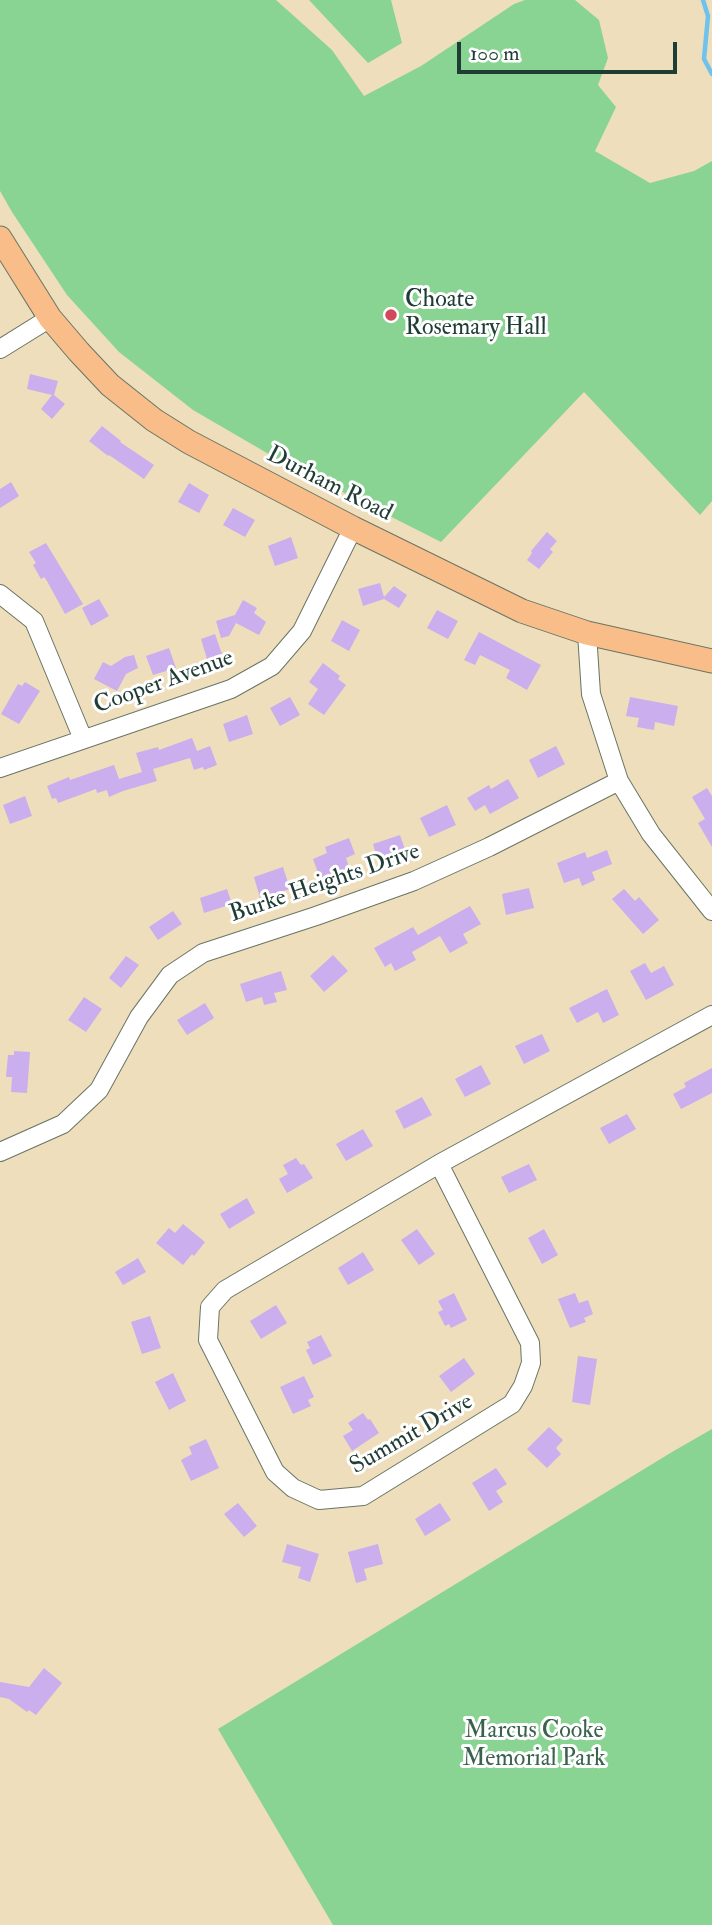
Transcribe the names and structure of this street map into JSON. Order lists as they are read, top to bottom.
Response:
{
  "streets": {
    "main road": ["Durham Road"],
    "street": ["Cooper Avenue", "Burke Heights Drive", "Summit Drive"]
  },
  "crossings": [
    ["Durham Road", "Cooper Avenue"]
  ],
  "parks": ["Marcus Cooke Memorial Park"],
  "places": ["Choate Rosemary Hall"],
  "scale_bar": "100 m"
}
